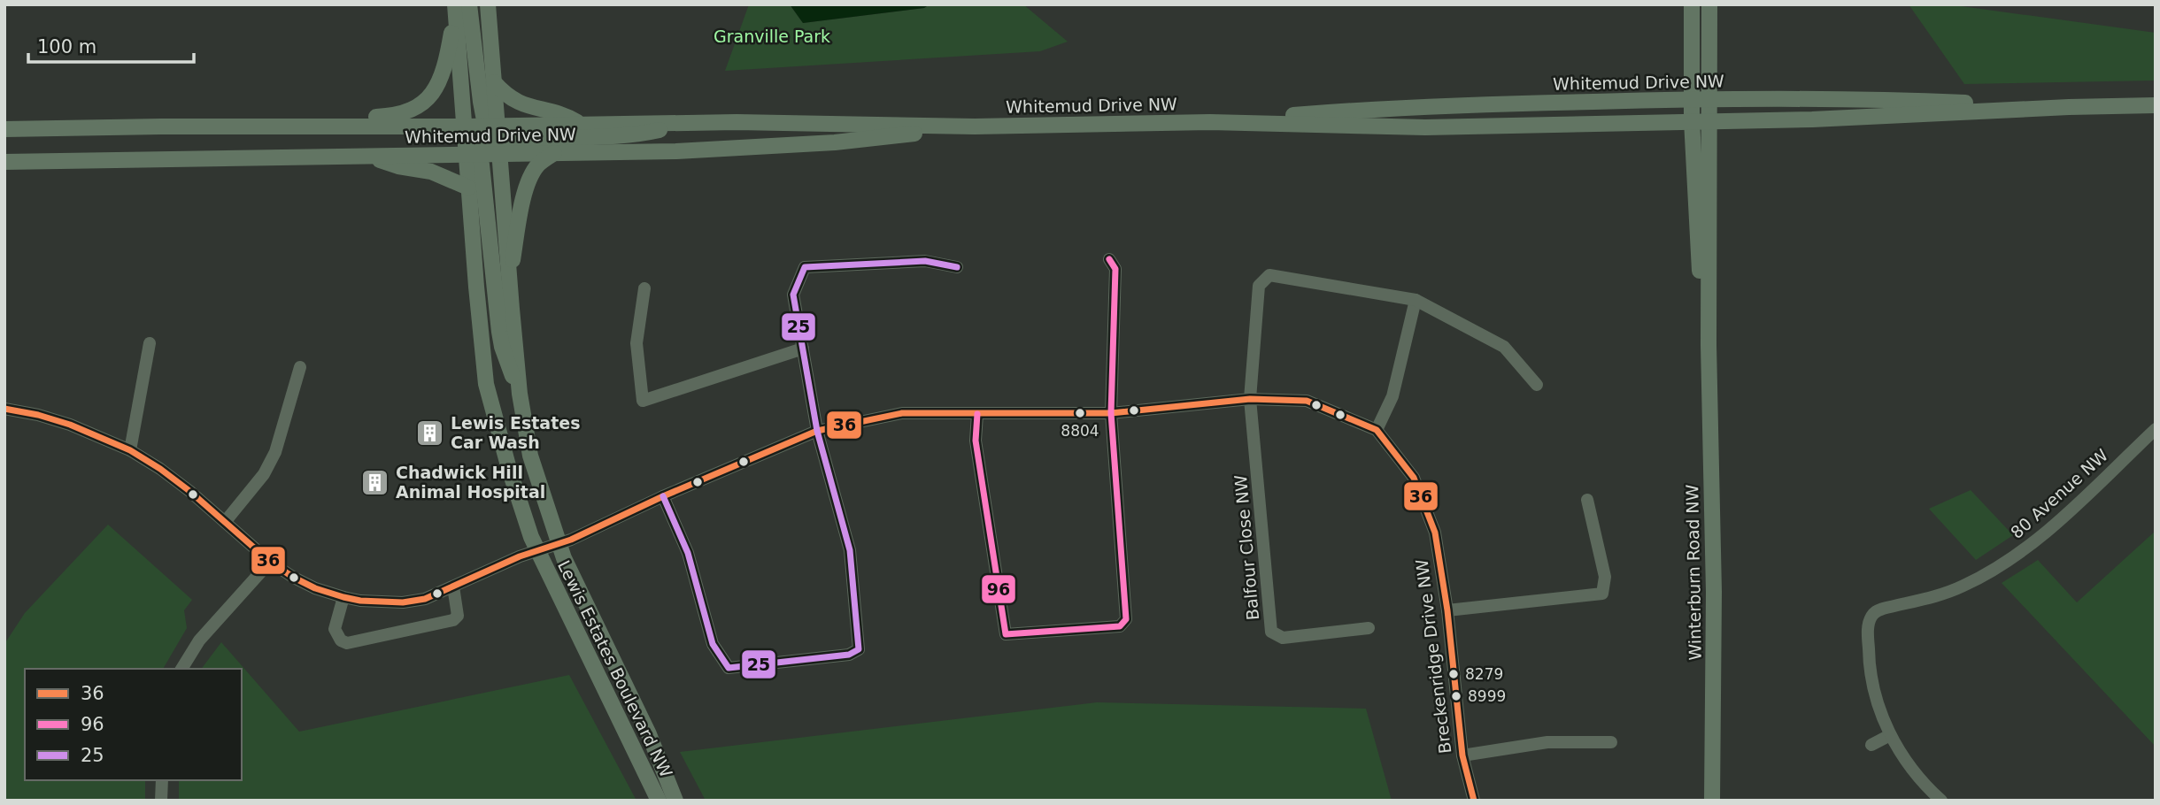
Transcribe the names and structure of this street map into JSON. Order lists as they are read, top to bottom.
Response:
{
  "streets": {
    "main road": ["Whitemud Drive NW", "Winterburn Road NW", "Lewis Estates Boulevard NW"],
    "street": ["80 Avenue NW", "Balfour Close NW", "Breckenridge Drive NW"]
  },
  "crossings": [
    ["Whitemud Drive NW", "Winterburn Road NW"],
    ["Whitemud Drive NW", "Lewis Estates Boulevard NW"],
    ["Balfour Close NW", "Breckenridge Drive NW"],
    ["Breckenridge Drive NW", "Lewis Estates Boulevard NW"]
  ],
  "parks": ["Granville Park"],
  "places": {
    "other": ["8804", "8279", "8999"],
    "building": ["Lewis Estates Car Wash", "Chadwick Hill Animal Hospital"]
  },
  "lines": ["transit line 96", "transit line 25", "transit line 36"],
  "legend": ["36", "96", "25"],
  "scale_bar": "100 m"
}
